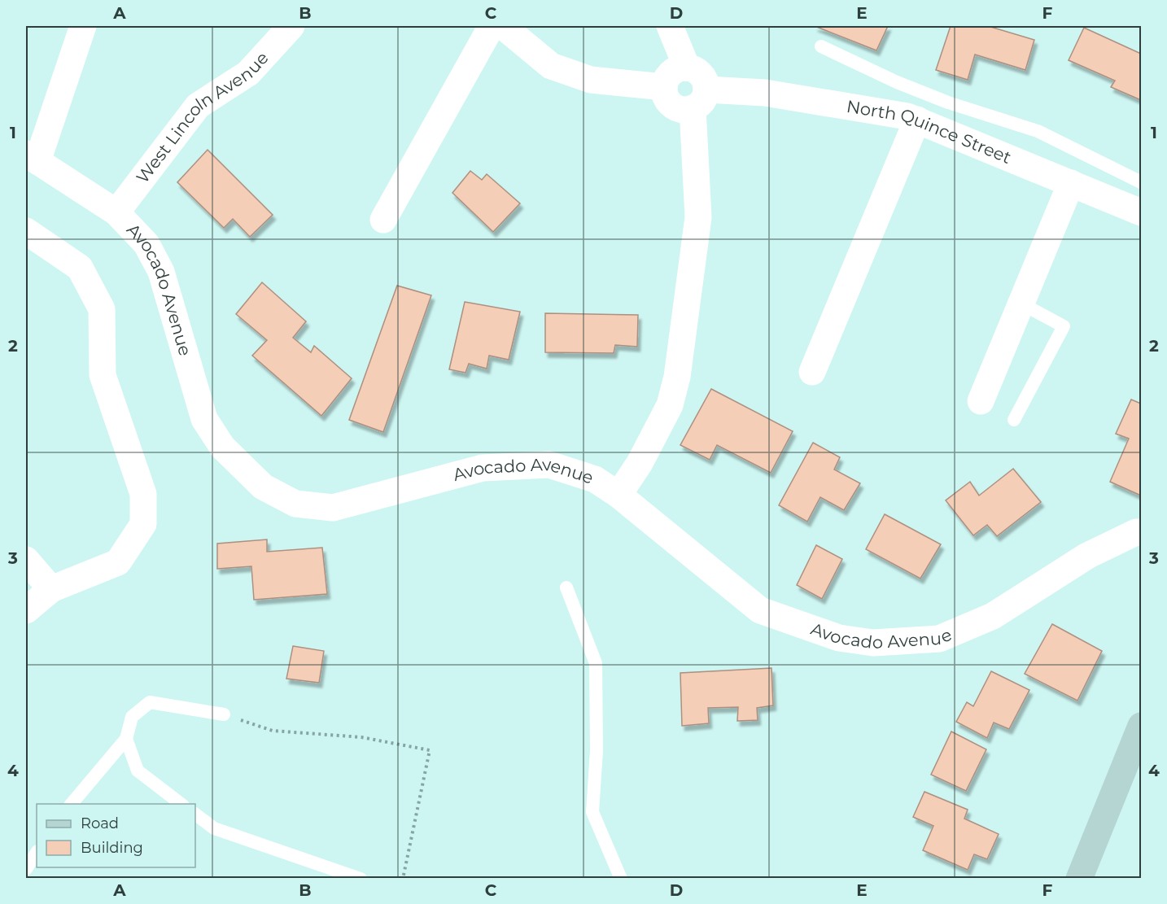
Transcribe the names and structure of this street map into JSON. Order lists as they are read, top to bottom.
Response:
{
  "streets": {
    "street": ["West Lincoln Avenue", "North Quince Street", "Avocado Avenue"]
  },
  "crossings": [
    ["West Lincoln Avenue", "Avocado Avenue"]
  ],
  "legend": ["Road", "Building"],
  "grid": {
    "columns": [
      "A",
      "B",
      "C",
      "D",
      "E",
      "F"
    ],
    "rows": [
      "1",
      "2",
      "3",
      "4"
    ]
  }
}
